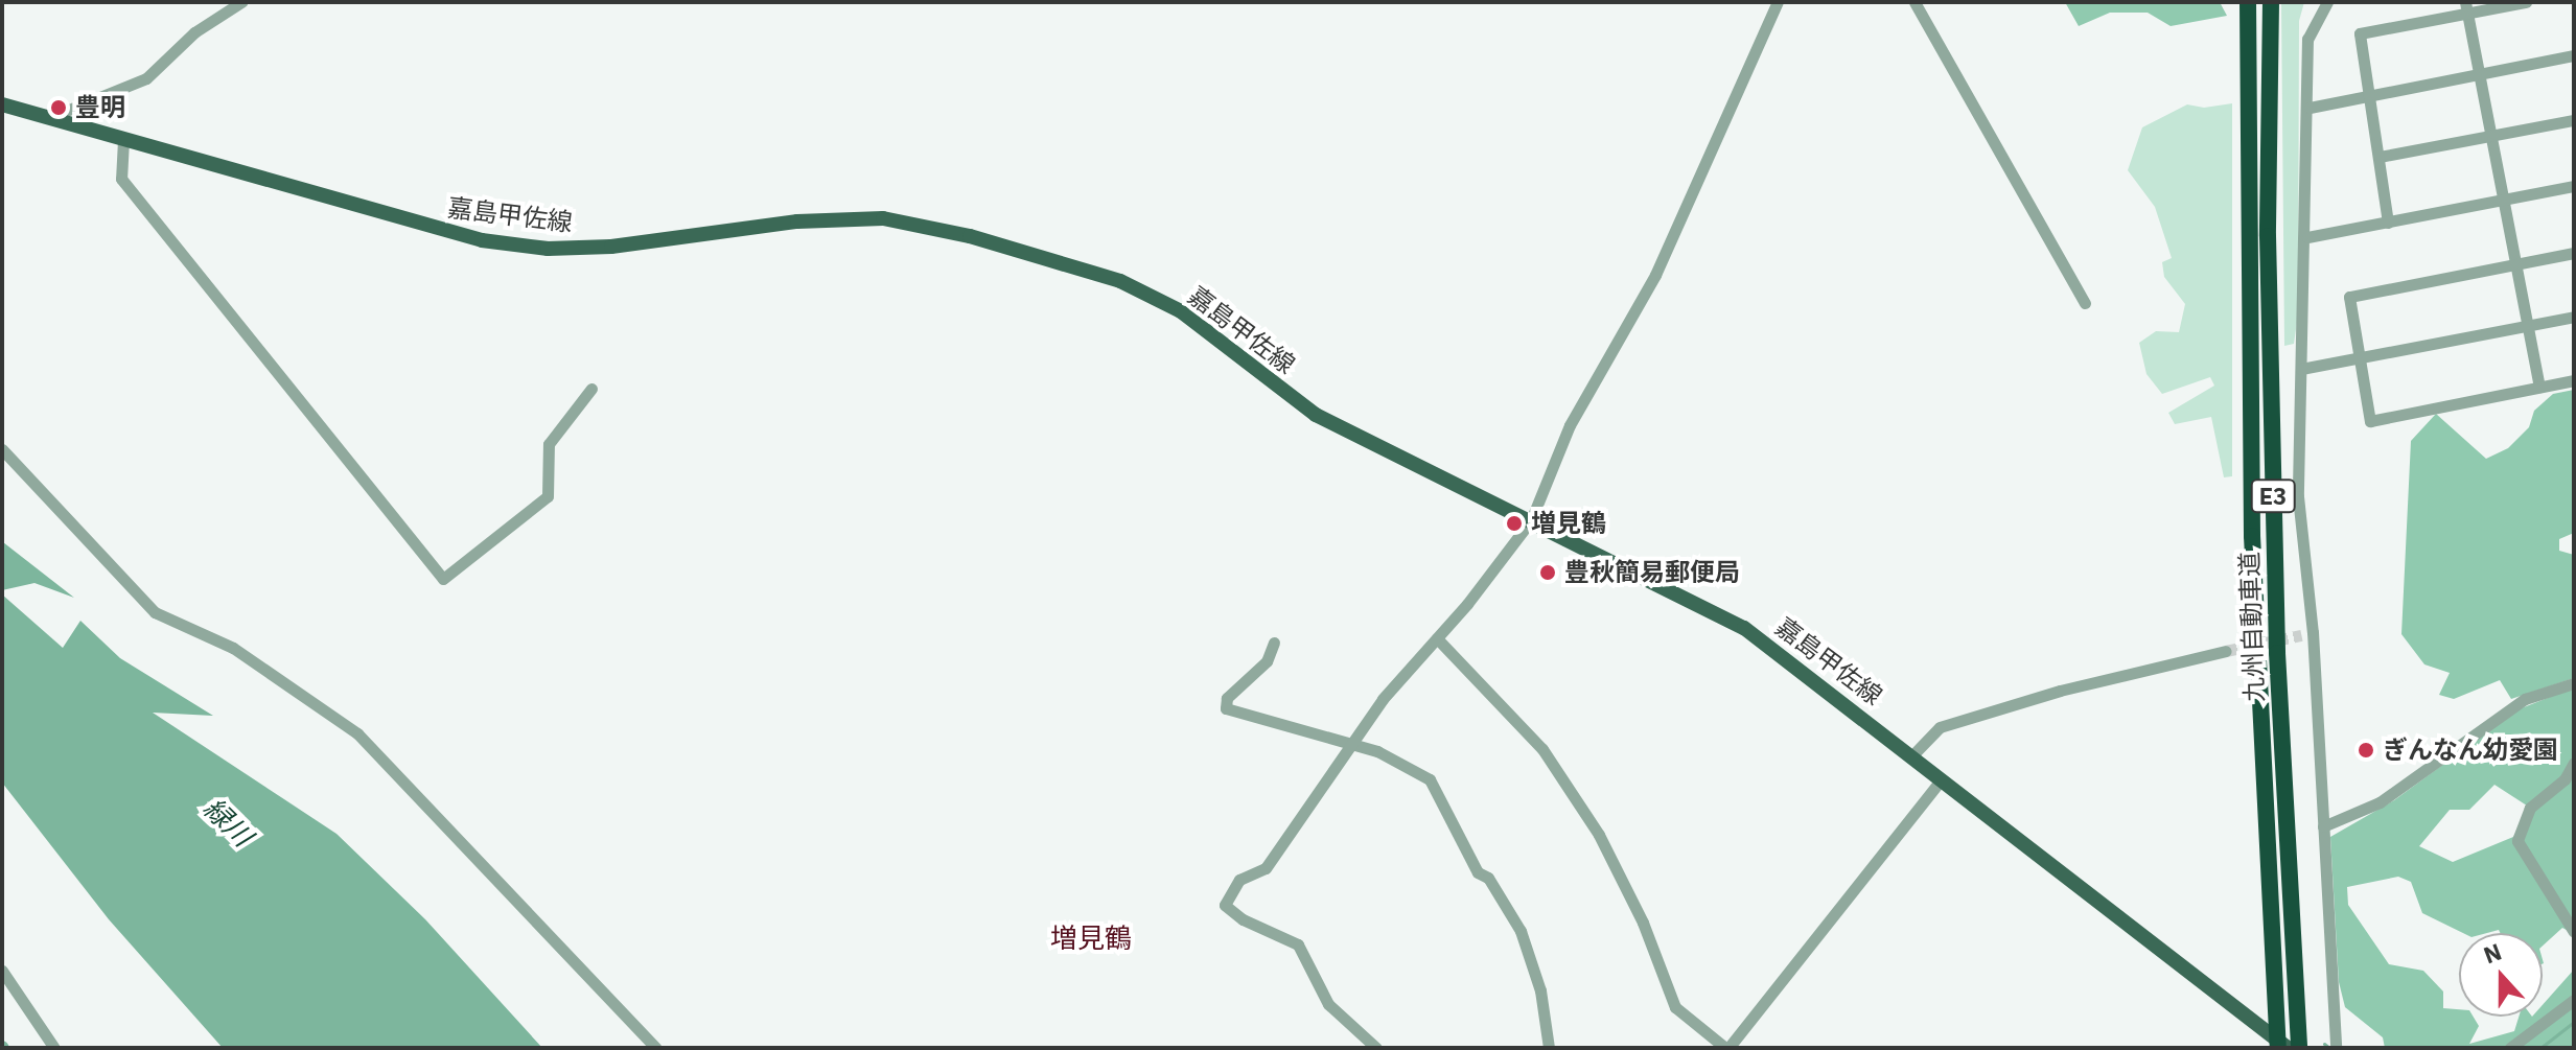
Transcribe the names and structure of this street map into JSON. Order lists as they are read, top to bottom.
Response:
{
  "streets": {
    "highway": ["E3", "九州自動車道"],
    "main road": ["嘉島甲佐線"]
  },
  "districts": ["増見鶴"],
  "water": ["緑川"],
  "places": [
    "豊明",
    "増見鶴",
    "豊秋簡易郵便局",
    "ぎんなん幼愛園"
  ],
  "north": "top"
}
